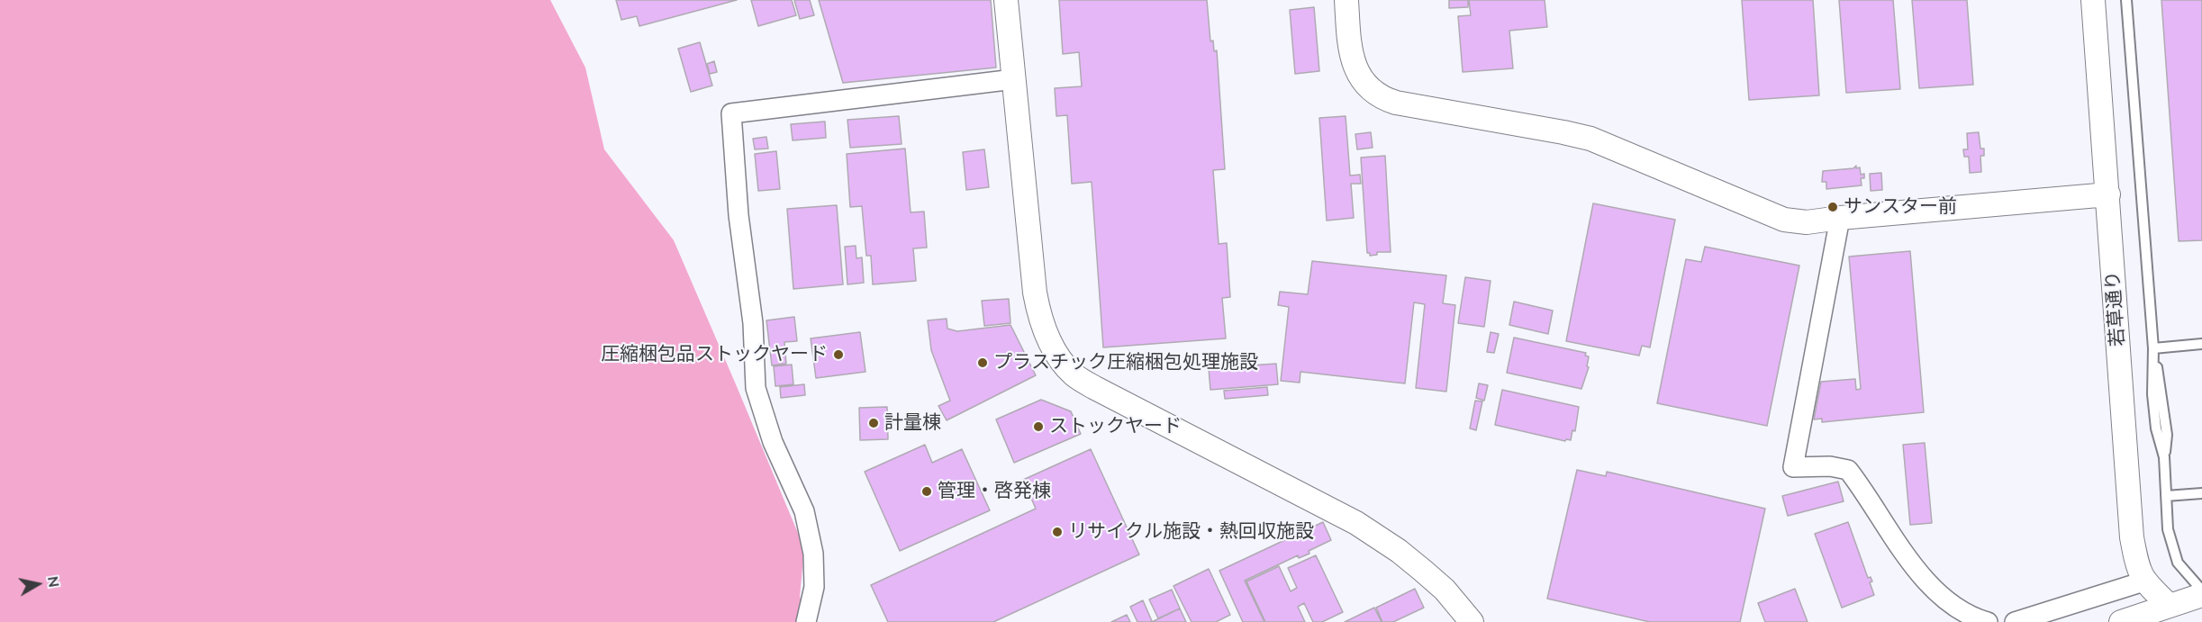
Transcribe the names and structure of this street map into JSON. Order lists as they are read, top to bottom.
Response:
{
  "streets": {
    "street": ["若草通り"]
  },
  "places": [
    "サンスター前",
    "圧縮梱包品ストックヤード",
    "プラスチック圧縮梱包処理施設",
    "計量棟",
    "ストックヤード",
    "管理・啓発棟",
    "リサイクル施設・熱回収施設"
  ],
  "north": "right"
}
